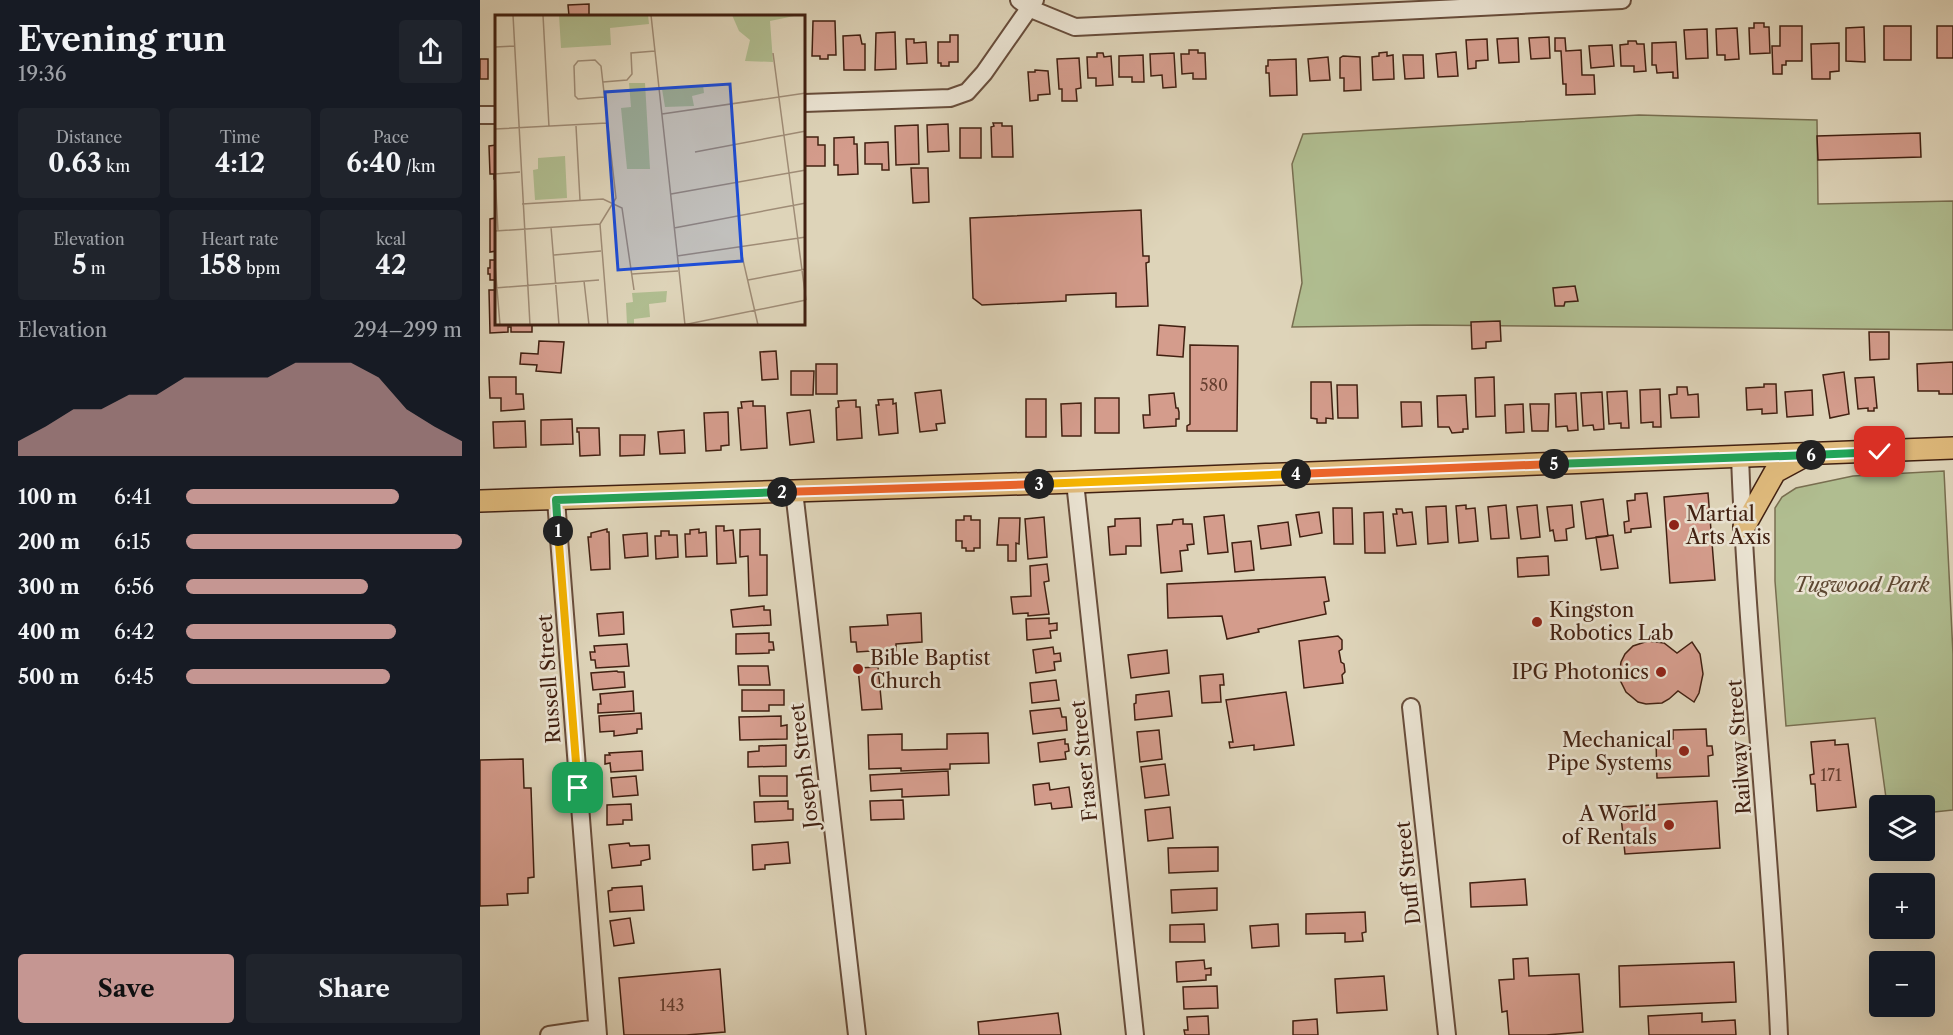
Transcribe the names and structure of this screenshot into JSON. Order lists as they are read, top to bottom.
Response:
{
  "streets": {
    "street": [
      "Russell Street",
      "Railway Street",
      "Fraser Street",
      "Joseph Street",
      "Duff Street"
    ]
  },
  "parks": ["Tugwood Park"],
  "places": [
    "Martial Arts Axis",
    "Kingston Robotics Lab",
    "Bible Baptist Church",
    "IPG Photonics",
    "Mechanical Pipe Systems",
    "A World of Rentals"
  ],
  "house_numbers": ["580", "171", "143"],
  "page": {
    "heading": ["Evening run", "19:36"],
    "stats": [
      ["Distance", "0.63 km"],
      ["Time", "4:12"],
      ["Pace", "6:40 /km"],
      ["Elevation", "5 m"],
      ["Heart rate", "158 bpm"],
      ["kcal", "42"]
    ],
    "chart": ["Elevation", "294–299 m"],
    "pins": [
      "6",
      "5",
      "4",
      "3",
      "2",
      "1"
    ],
    "list": [
      {
        "name": "100 m",
        "note": "6:41"
      },
      {
        "name": "200 m",
        "note": "6:15"
      },
      {
        "name": "300 m",
        "note": "6:56"
      },
      {
        "name": "400 m",
        "note": "6:42"
      },
      {
        "name": "500 m",
        "note": "6:45"
      }
    ],
    "map_buttons": ["+", "−"],
    "buttons": ["Save", "Share"]
  }
}
